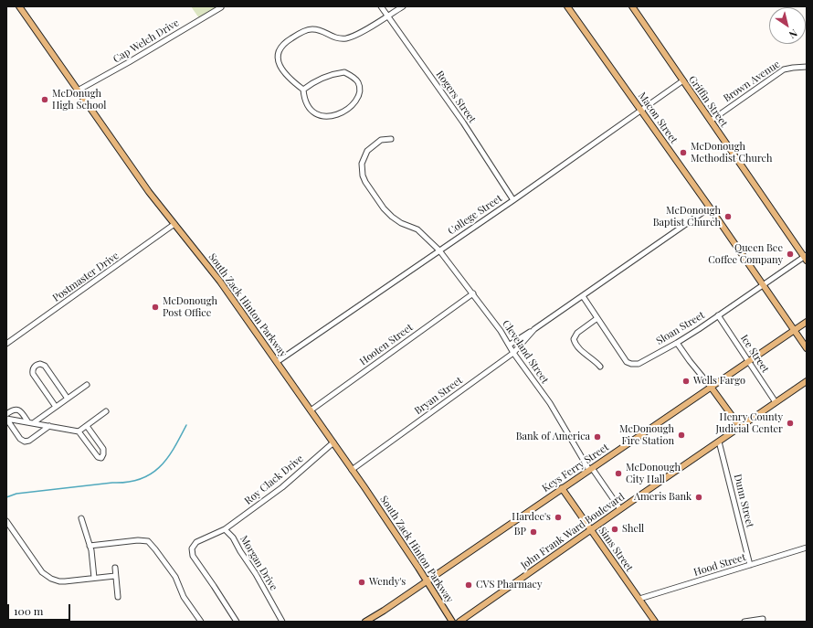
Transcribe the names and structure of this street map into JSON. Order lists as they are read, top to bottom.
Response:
{
  "streets": {
    "main road": [
      "Griffin Street",
      "Macon Street",
      "South Zack Hinton Parkway",
      "Keys Ferry Street",
      "John Frank Ward Boulevard",
      "Sims Street"
    ],
    "street": [
      "Cap Welch Drive",
      "Brown Avenue",
      "Rogers Street",
      "College Street",
      "Postmaster Drive",
      "Sloan Street",
      "Hooten Street",
      "Cleveland Street",
      "Ice Street",
      "Bryan Street",
      "Roy Clack Drive",
      "Dunn Street",
      "Morgan Drive",
      "Hood Street"
    ]
  },
  "crossings": [
    ["Cap Welch Drive", "South Zack Hinton Parkway"],
    ["Brown Avenue", "Griffin Street"],
    ["Rogers Street", "College Street"],
    ["Griffin Street", "College Street"],
    ["Griffin Street", "Sloan Street"],
    ["Macon Street", "College Street"],
    ["Macon Street", "Sloan Street"],
    ["Macon Street", "Bryan Street"],
    ["Macon Street", "Keys Ferry Street"],
    ["College Street", "South Zack Hinton Parkway"],
    ["College Street", "Cleveland Street"],
    ["Postmaster Drive", "South Zack Hinton Parkway"],
    ["South Zack Hinton Parkway", "Hooten Street"],
    ["South Zack Hinton Parkway", "Bryan Street"],
    ["South Zack Hinton Parkway", "Keys Ferry Street"],
    ["South Zack Hinton Parkway", "Roy Clack Drive"],
    ["Sloan Street", "Ice Street"],
    ["Sloan Street", "Bryan Street"],
    ["Hooten Street", "Cleveland Street"],
    ["Cleveland Street", "Bryan Street"],
    ["Cleveland Street", "Keys Ferry Street"],
    ["Cleveland Street", "John Frank Ward Boulevard"],
    ["Ice Street", "Keys Ferry Street"],
    ["Ice Street", "John Frank Ward Boulevard"],
    ["Keys Ferry Street", "Sims Street"],
    ["Roy Clack Drive", "Morgan Drive"],
    ["Dunn Street", "John Frank Ward Boulevard"],
    ["Dunn Street", "Hood Street"],
    ["John Frank Ward Boulevard", "Sims Street"],
    ["Sims Street", "Hood Street"]
  ],
  "places": [
    "McDonugh High School",
    "McDonough Methodist Church",
    "McDonough Baptist Church",
    "Queen Bee Coffee Company",
    "McDonough Post Office",
    "Wells Fargo",
    "Henry County Judicial Center",
    "McDonough Fire Station",
    "Bank of America",
    "McDonough City Hall",
    "Ameris Bank",
    "Hardee's",
    "Shell",
    "BP",
    "Wendy's",
    "CVS Pharmacy"
  ],
  "scale_bar": "100 m",
  "north": "bottom right"
}
